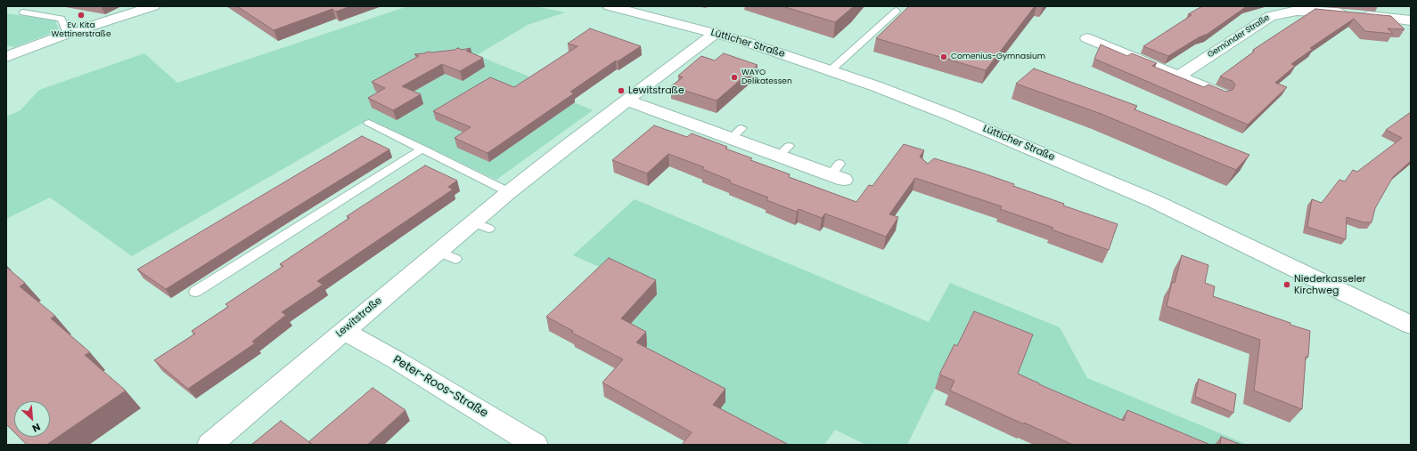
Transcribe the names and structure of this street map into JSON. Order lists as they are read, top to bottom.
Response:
{
  "streets": {
    "street": [
      "Gemünder Straße",
      "Lütticher Straße",
      "Lewitstraße",
      "Peter-Roos-Straße"
    ]
  },
  "crossings": [
    ["Lütticher Straße", "Lewitstraße"],
    ["Lewitstraße", "Peter-Roos-Straße"]
  ],
  "places": [
    "Ev. Kita Wettinerstraße",
    "Comenius-Gymnasium",
    "WAYO Delikatessen",
    "Lewitstraße",
    "Niederkasseler Kirchweg"
  ],
  "north": "bottom right"
}
